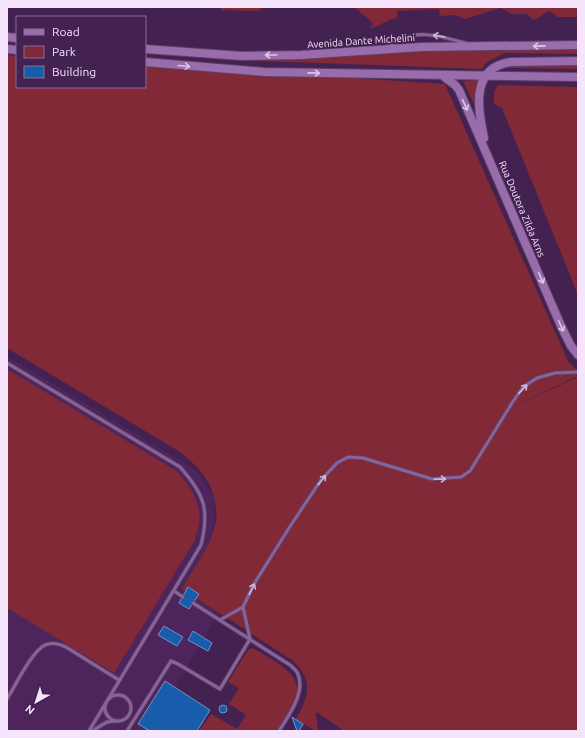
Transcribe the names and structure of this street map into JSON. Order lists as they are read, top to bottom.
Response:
{
  "streets": {
    "main road": ["Avenida Dante Michelini", "Rua Doutora Zilda Arns"]
  },
  "one_way": ["Rua Doutora Zilda Arns"],
  "legend": ["Road", "Park", "Building"],
  "north": "bottom left"
}
